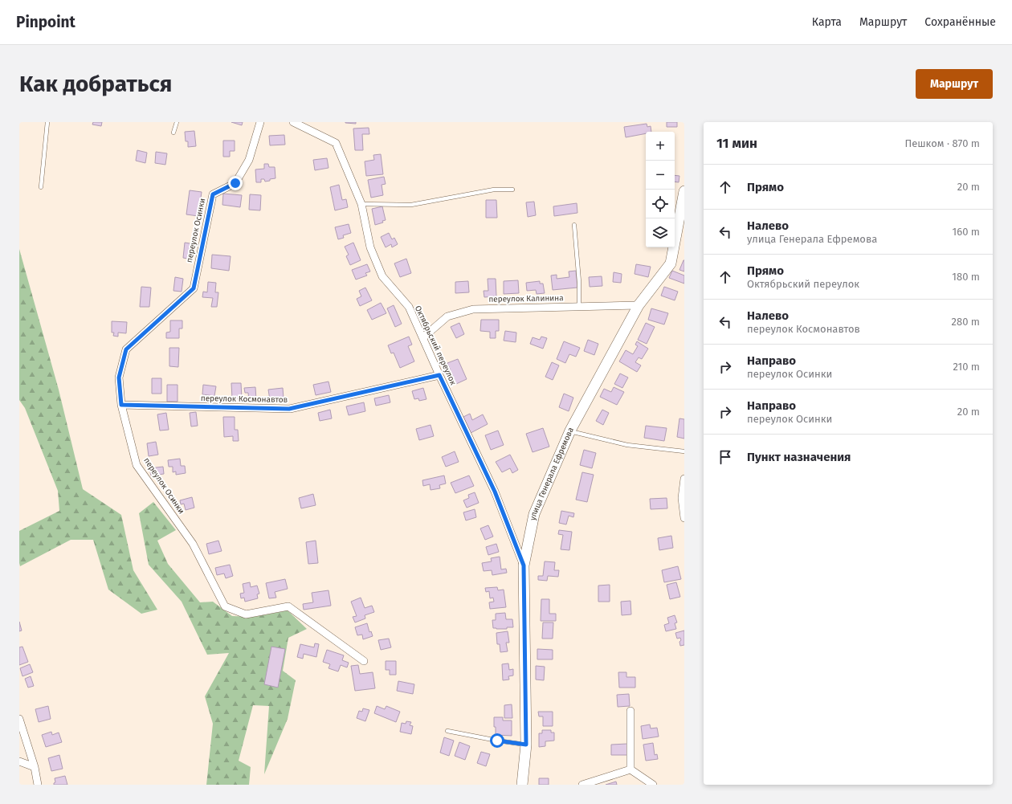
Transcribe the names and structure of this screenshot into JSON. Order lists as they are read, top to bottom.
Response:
{
  "streets": {
    "street": [
      "переулок Осинки",
      "переулок Калинина",
      "Октябрьский переулок",
      "переулок Космонавтов",
      "улица Генерала Ефремова"
    ]
  },
  "crossings": [
    ["переулок Осинки", "переулок Космонавтов"],
    ["переулок Калинина", "Октябрьский переулок"],
    ["переулок Калинина", "улица Генерала Ефремова"],
    ["Октябрьский переулок", "переулок Космонавтов"],
    ["Октябрьский переулок", "улица Генерала Ефремова"]
  ],
  "page": {
    "header": "Pinpoint",
    "nav": ["Карта", "Маршрут", "Сохранённые"],
    "buttons": "Маршрут",
    "title": "Как добраться",
    "heading": ["11 мин", "Пешком · 870 m"],
    "map_buttons": ["+", "−"],
    "list": [
      ["Прямо", "20 m"],
      ["Налево", "улица Генерала Ефремова", "160 m"],
      ["Прямо", "Октябрьский переулок", "180 m"],
      ["Налево", "переулок Космонавтов", "280 m"],
      ["Направо", "переулок Осинки", "210 m"],
      ["Направо", "переулок Осинки", "20 m"],
      "Пункт назначения"
    ]
  }
}
